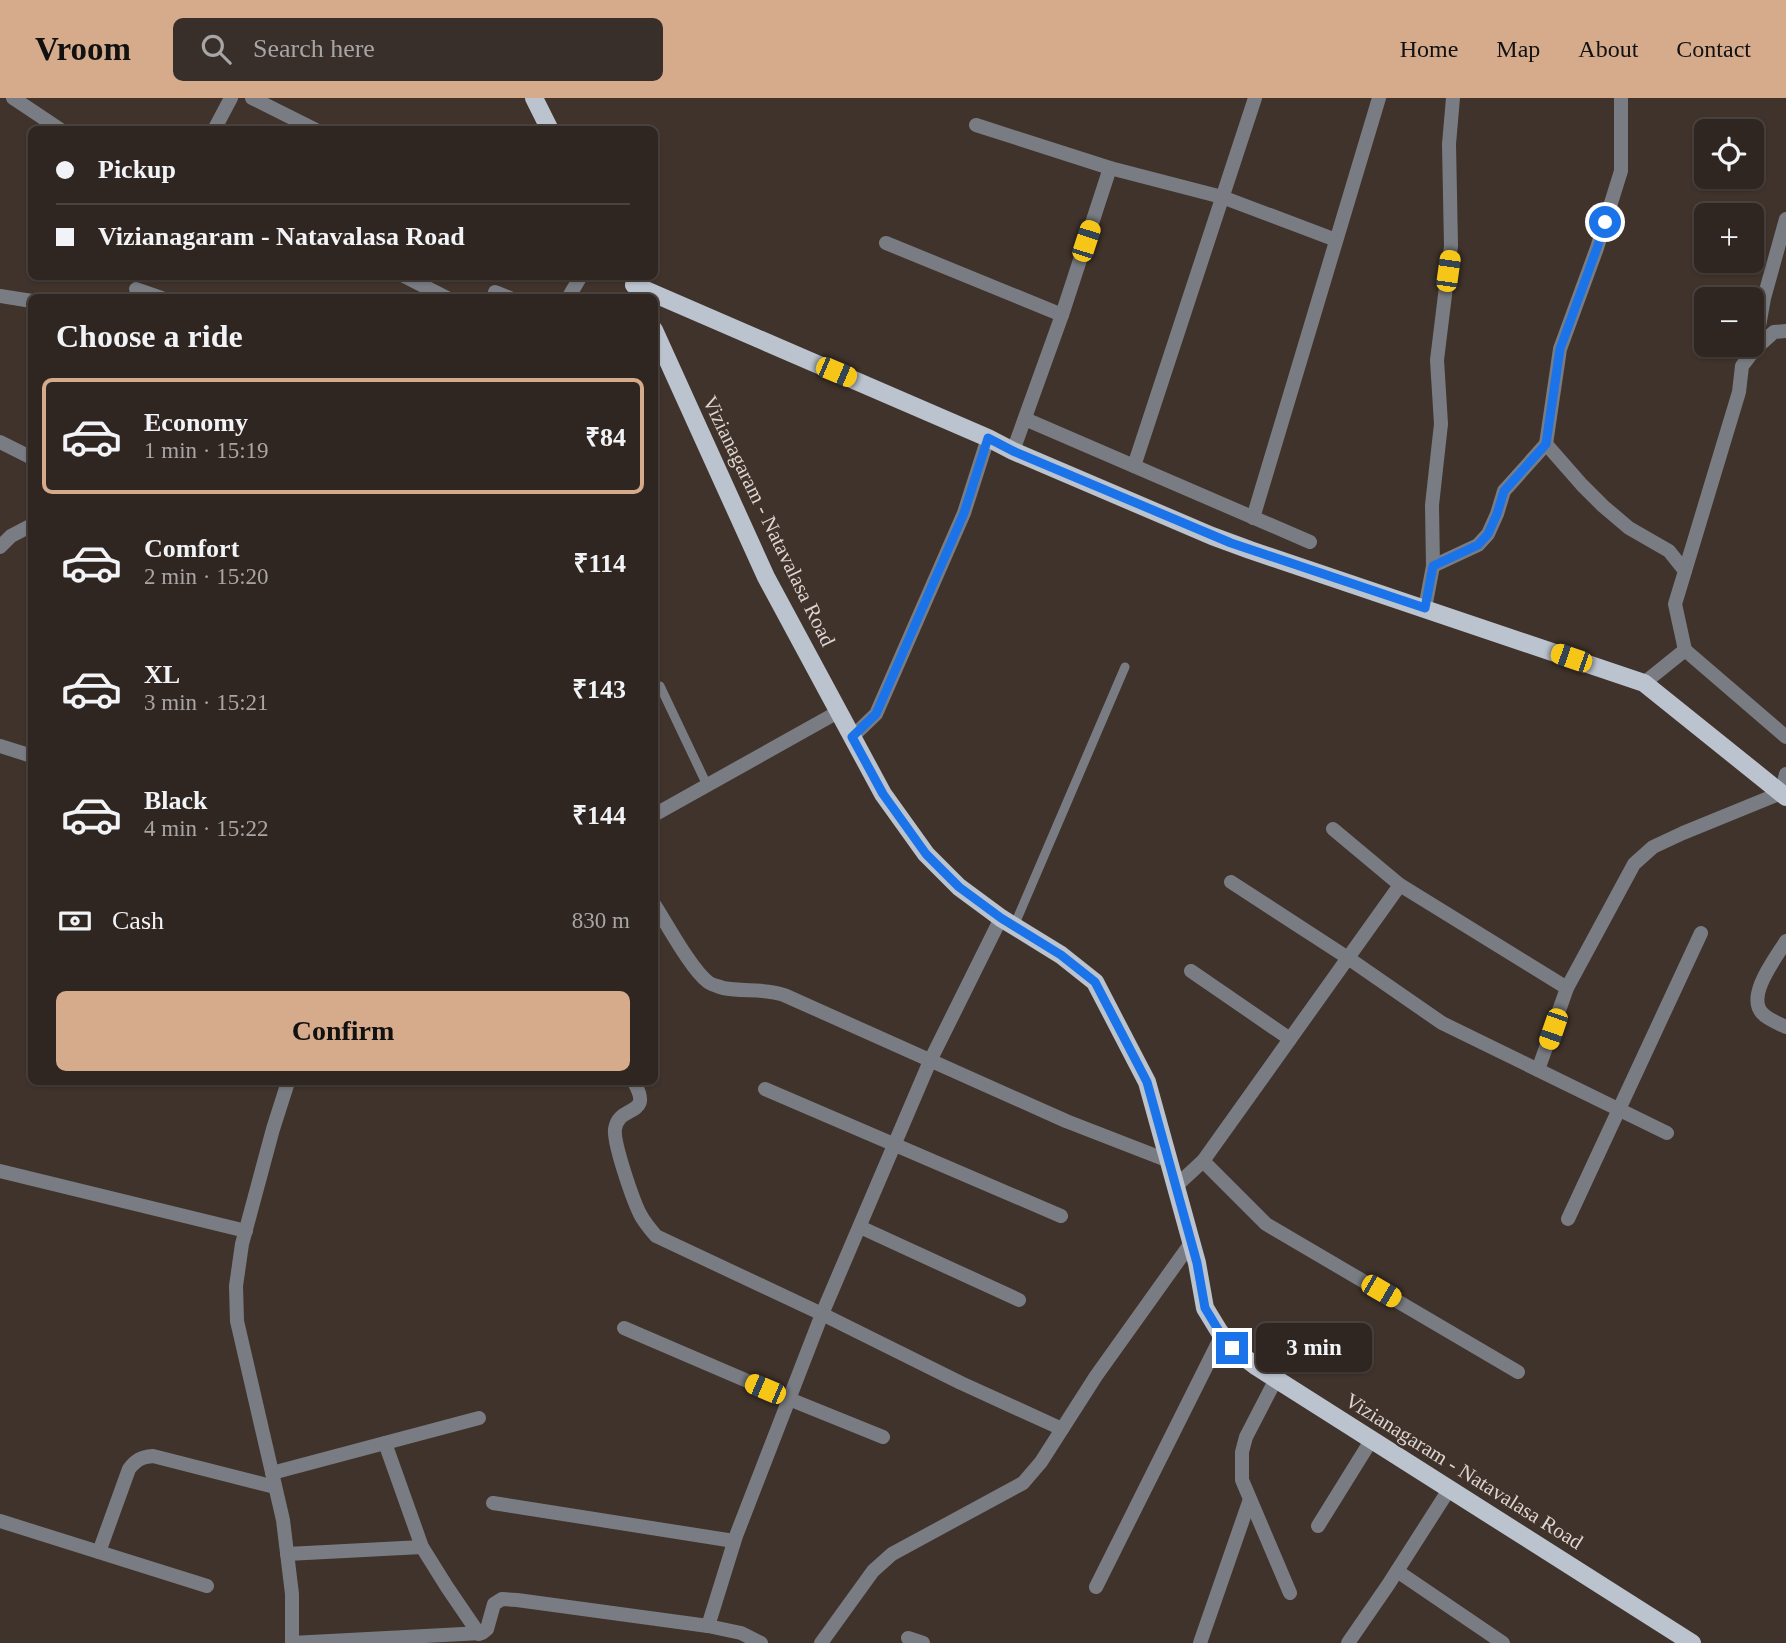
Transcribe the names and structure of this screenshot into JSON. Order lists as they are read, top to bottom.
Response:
{
  "streets": {
    "main road": ["Vizianagaram - Natavalasa Road"]
  },
  "page": {
    "header": "Vroom",
    "search": "Search here",
    "nav": [
      "Home",
      "Map",
      "About",
      "Contact"
    ],
    "map_buttons": ["+", "−"],
    "banner": ["Pickup", "Vizianagaram - Natavalasa Road"],
    "heading": "Choose a ride",
    "list": [
      {
        "name": "Economy",
        "note": "1 min · 15:19",
        "value": "₹84"
      },
      {
        "name": "Comfort",
        "note": "2 min · 15:20",
        "value": "₹114"
      },
      {
        "name": "XL",
        "note": "3 min · 15:21",
        "value": "₹143"
      },
      {
        "name": "Black",
        "note": "4 min · 15:22",
        "value": "₹144"
      }
    ],
    "pay": ["Cash", "830 m"],
    "buttons": "Confirm",
    "bubble": "3 min"
  }
}
